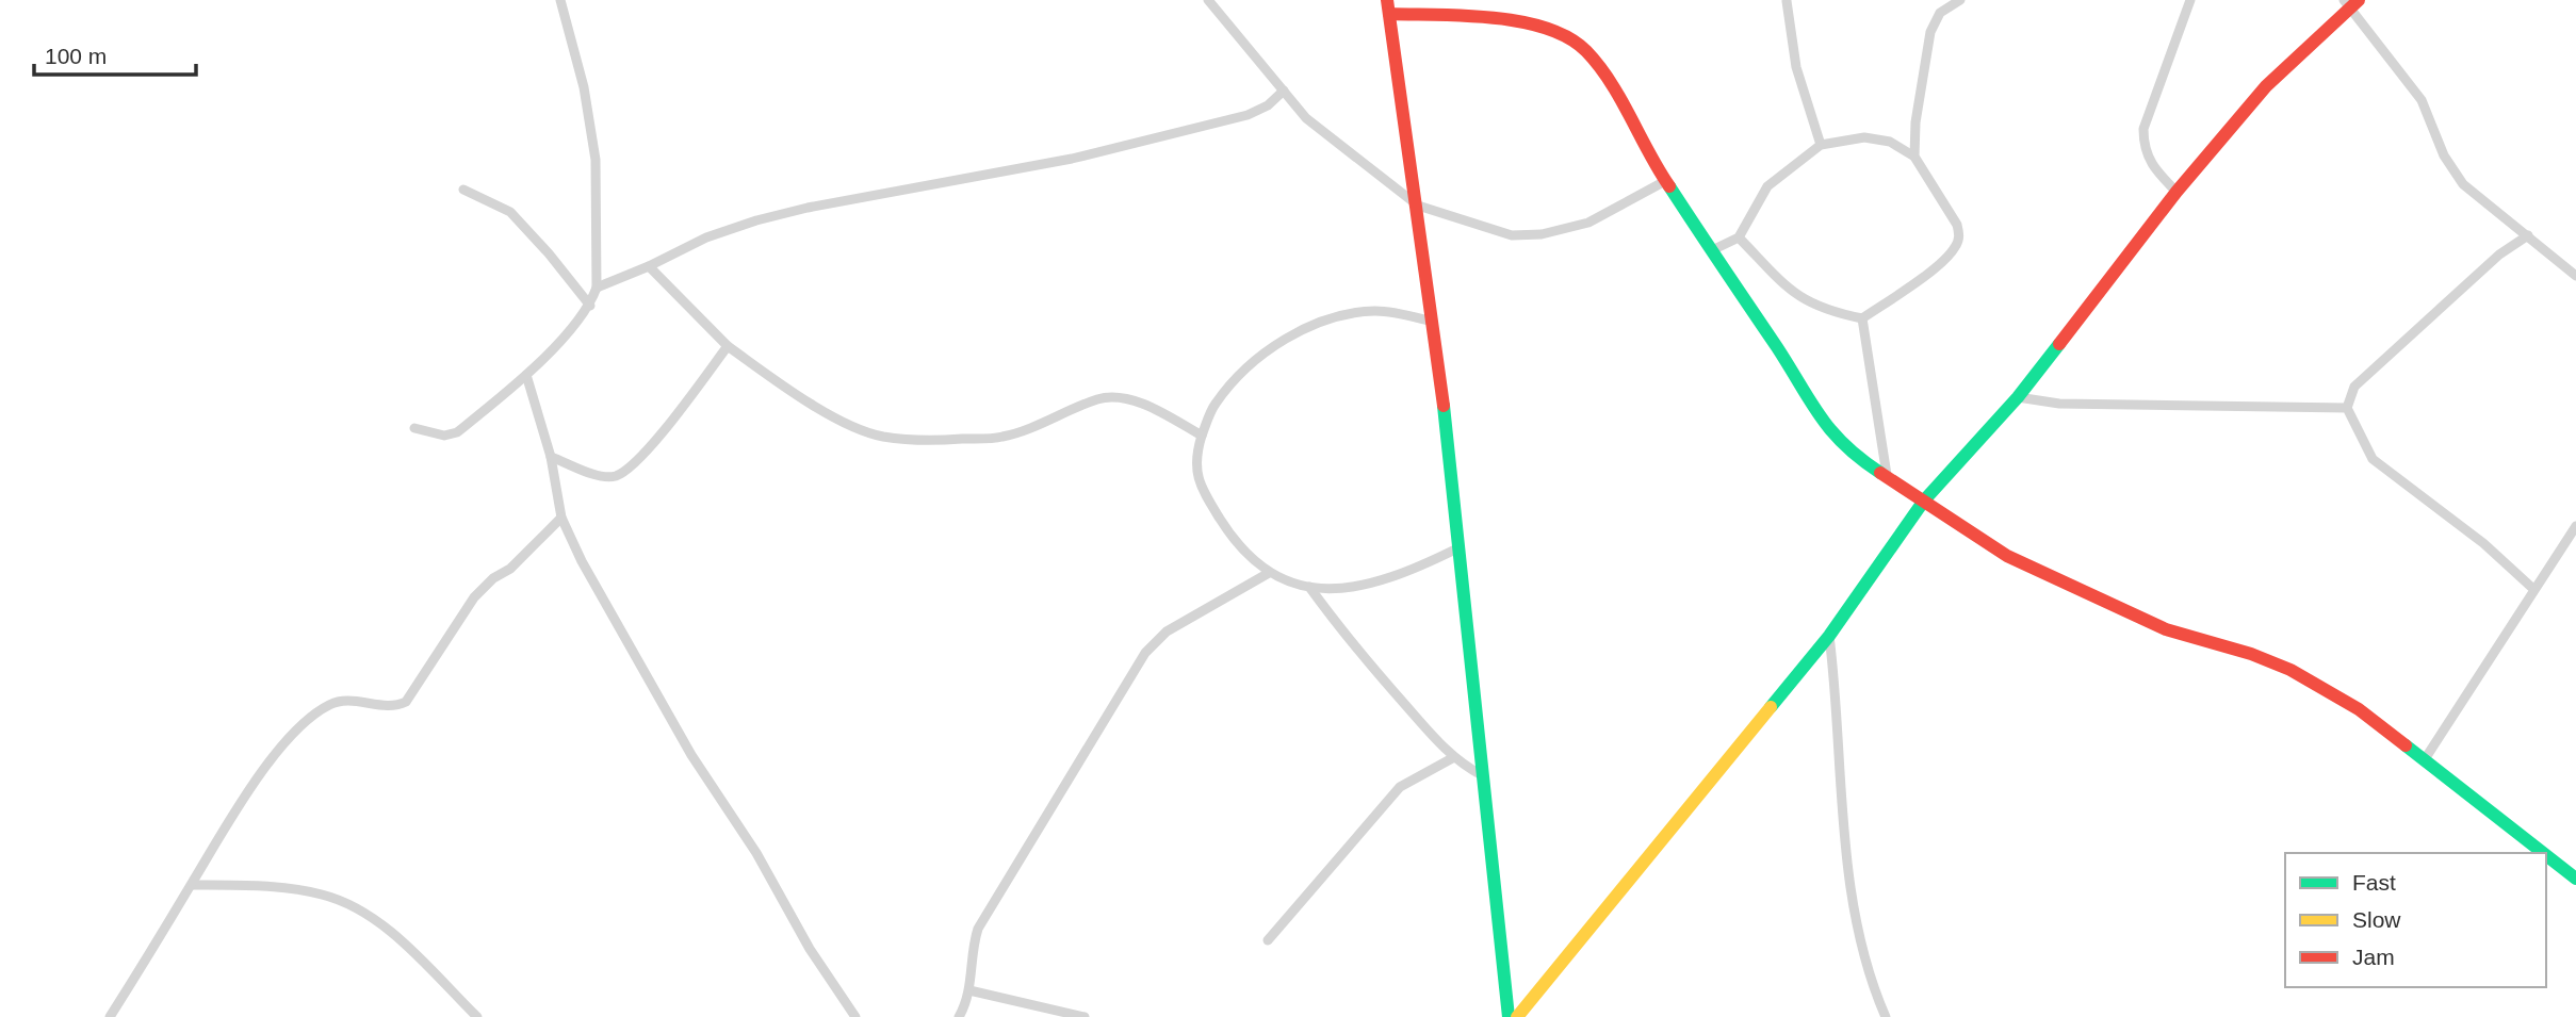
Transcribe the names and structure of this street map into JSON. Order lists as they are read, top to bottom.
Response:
{
  "legend": ["Fast", "Slow", "Jam"],
  "scale_bar": "100 m"
}
